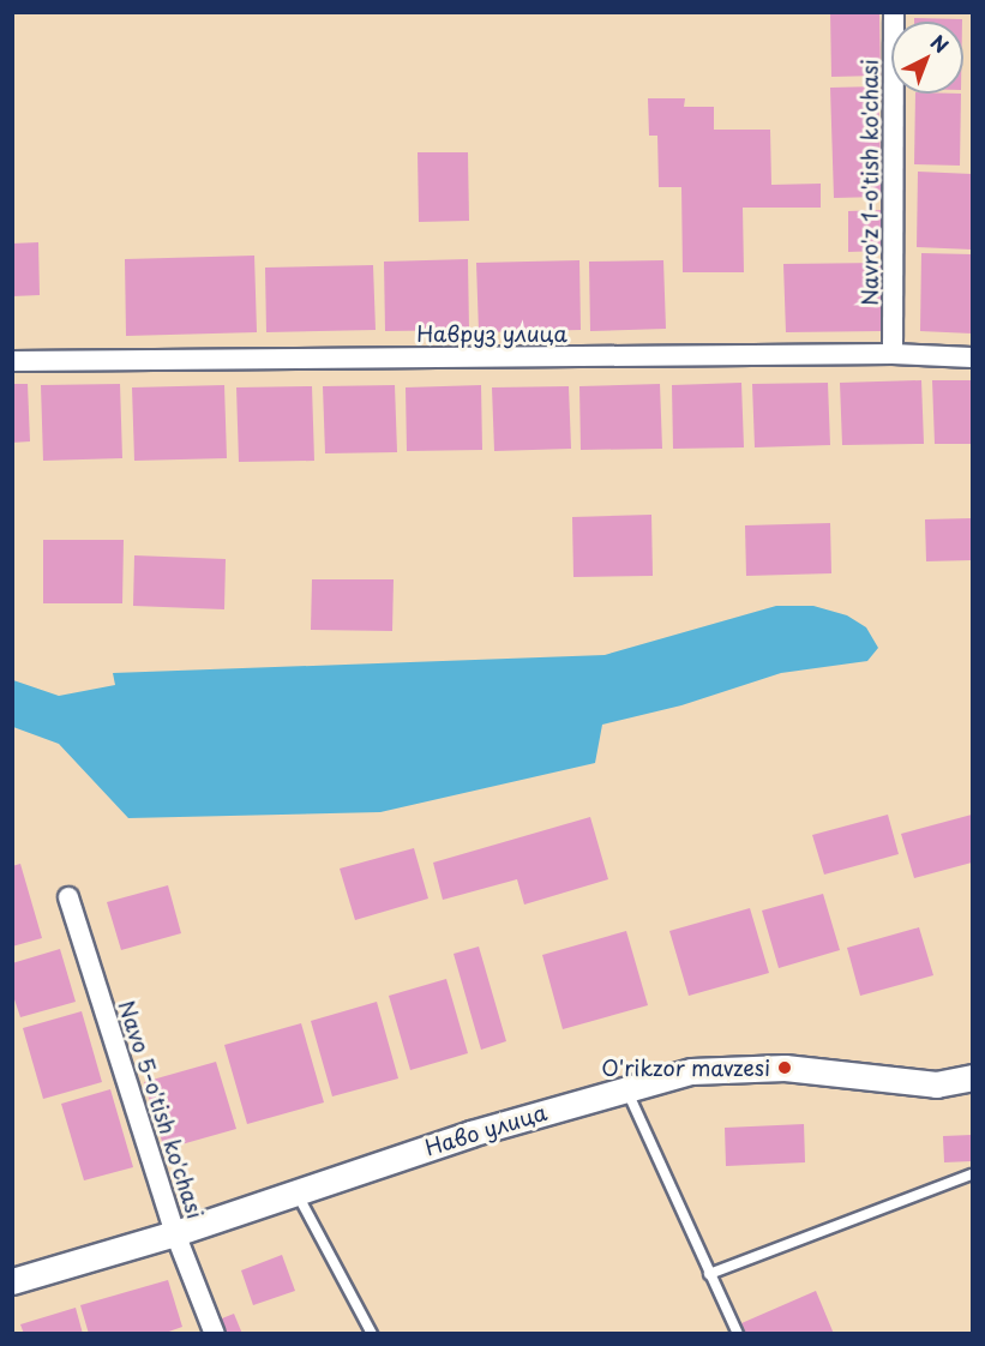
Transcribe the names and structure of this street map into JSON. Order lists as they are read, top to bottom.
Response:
{
  "streets": {
    "street": [
      "Navro'z 1-o'tish ko'chasi",
      "Навруз улица",
      "Navo 5-o'tish ko'chasi",
      "Наво улица"
    ]
  },
  "crossings": [
    ["Navro'z 1-o'tish ko'chasi", "Навруз улица"],
    ["Navo 5-o'tish ko'chasi", "Наво улица"]
  ],
  "places": ["O'rikzor mavzesi"],
  "north": "top right"
}
